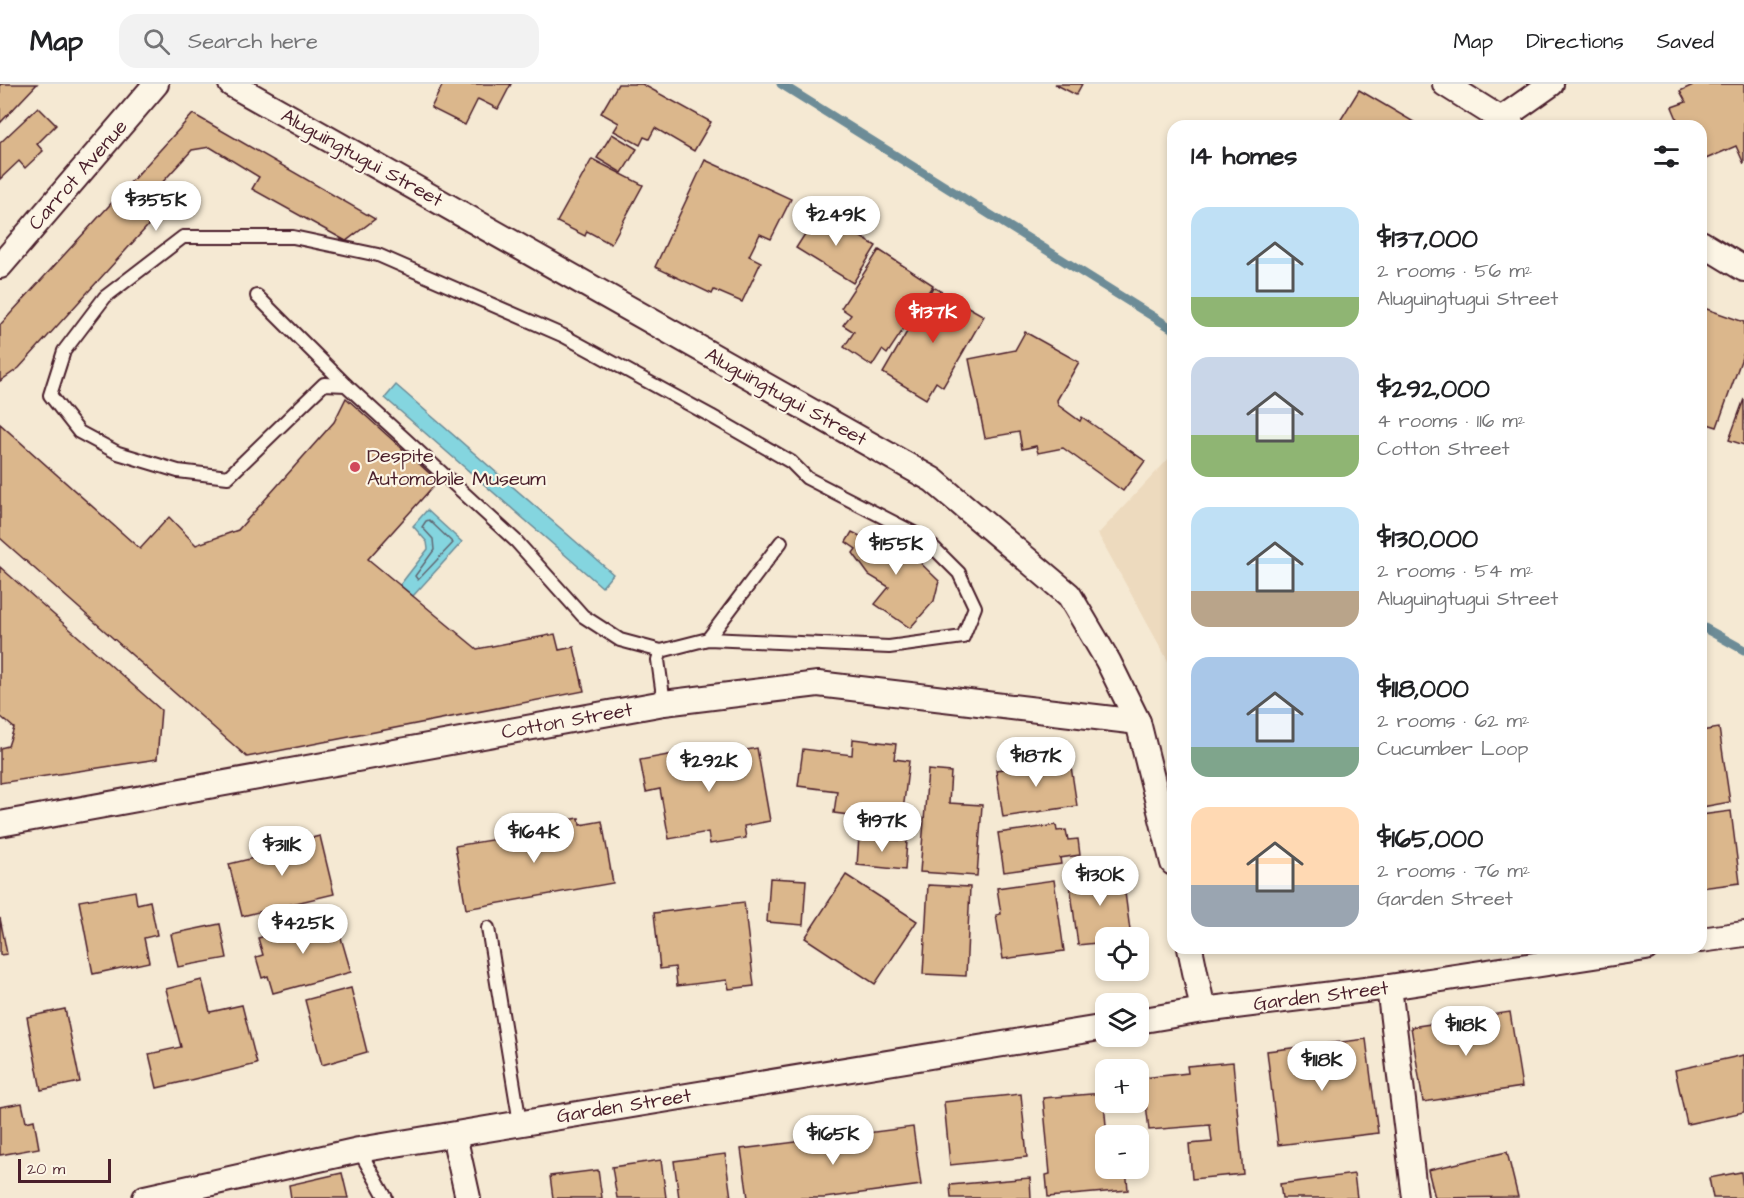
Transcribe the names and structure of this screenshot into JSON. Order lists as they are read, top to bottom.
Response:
{
  "streets": {
    "street": [
      "Aluguingtugui Street",
      "Carrot Avenue",
      "Cotton Street",
      "Garden Street"
    ]
  },
  "crossings": [
    ["Aluguingtugui Street", "Cotton Street"]
  ],
  "places": ["Despite Automobile Museum"],
  "scale_bar": "20 m",
  "page": {
    "header": "Map",
    "search": "Search here",
    "nav": ["Map", "Directions", "Saved"],
    "heading": "14 homes",
    "price": [
      "$355K",
      "$249K",
      "$137K",
      "$155K",
      "$187K",
      "$292K",
      "$197K",
      "$164K",
      "$311K",
      "$130K",
      "$425K",
      "$118K",
      "$118K",
      "$165K"
    ],
    "list": [
      {
        "name": "$137,000",
        "note": "2 rooms · 56 m² · Aluguingtugui Street"
      },
      {
        "name": "$292,000",
        "note": "4 rooms · 116 m² · Cotton Street"
      },
      {
        "name": "$130,000",
        "note": "2 rooms · 54 m² · Aluguingtugui Street"
      },
      {
        "name": "$118,000",
        "note": "2 rooms · 62 m² · Cucumber Loop"
      },
      {
        "name": "$165,000",
        "note": "2 rooms · 76 m² · Garden Street"
      }
    ],
    "map_buttons": ["+", "−"],
    "scale": "20 m"
  }
}
